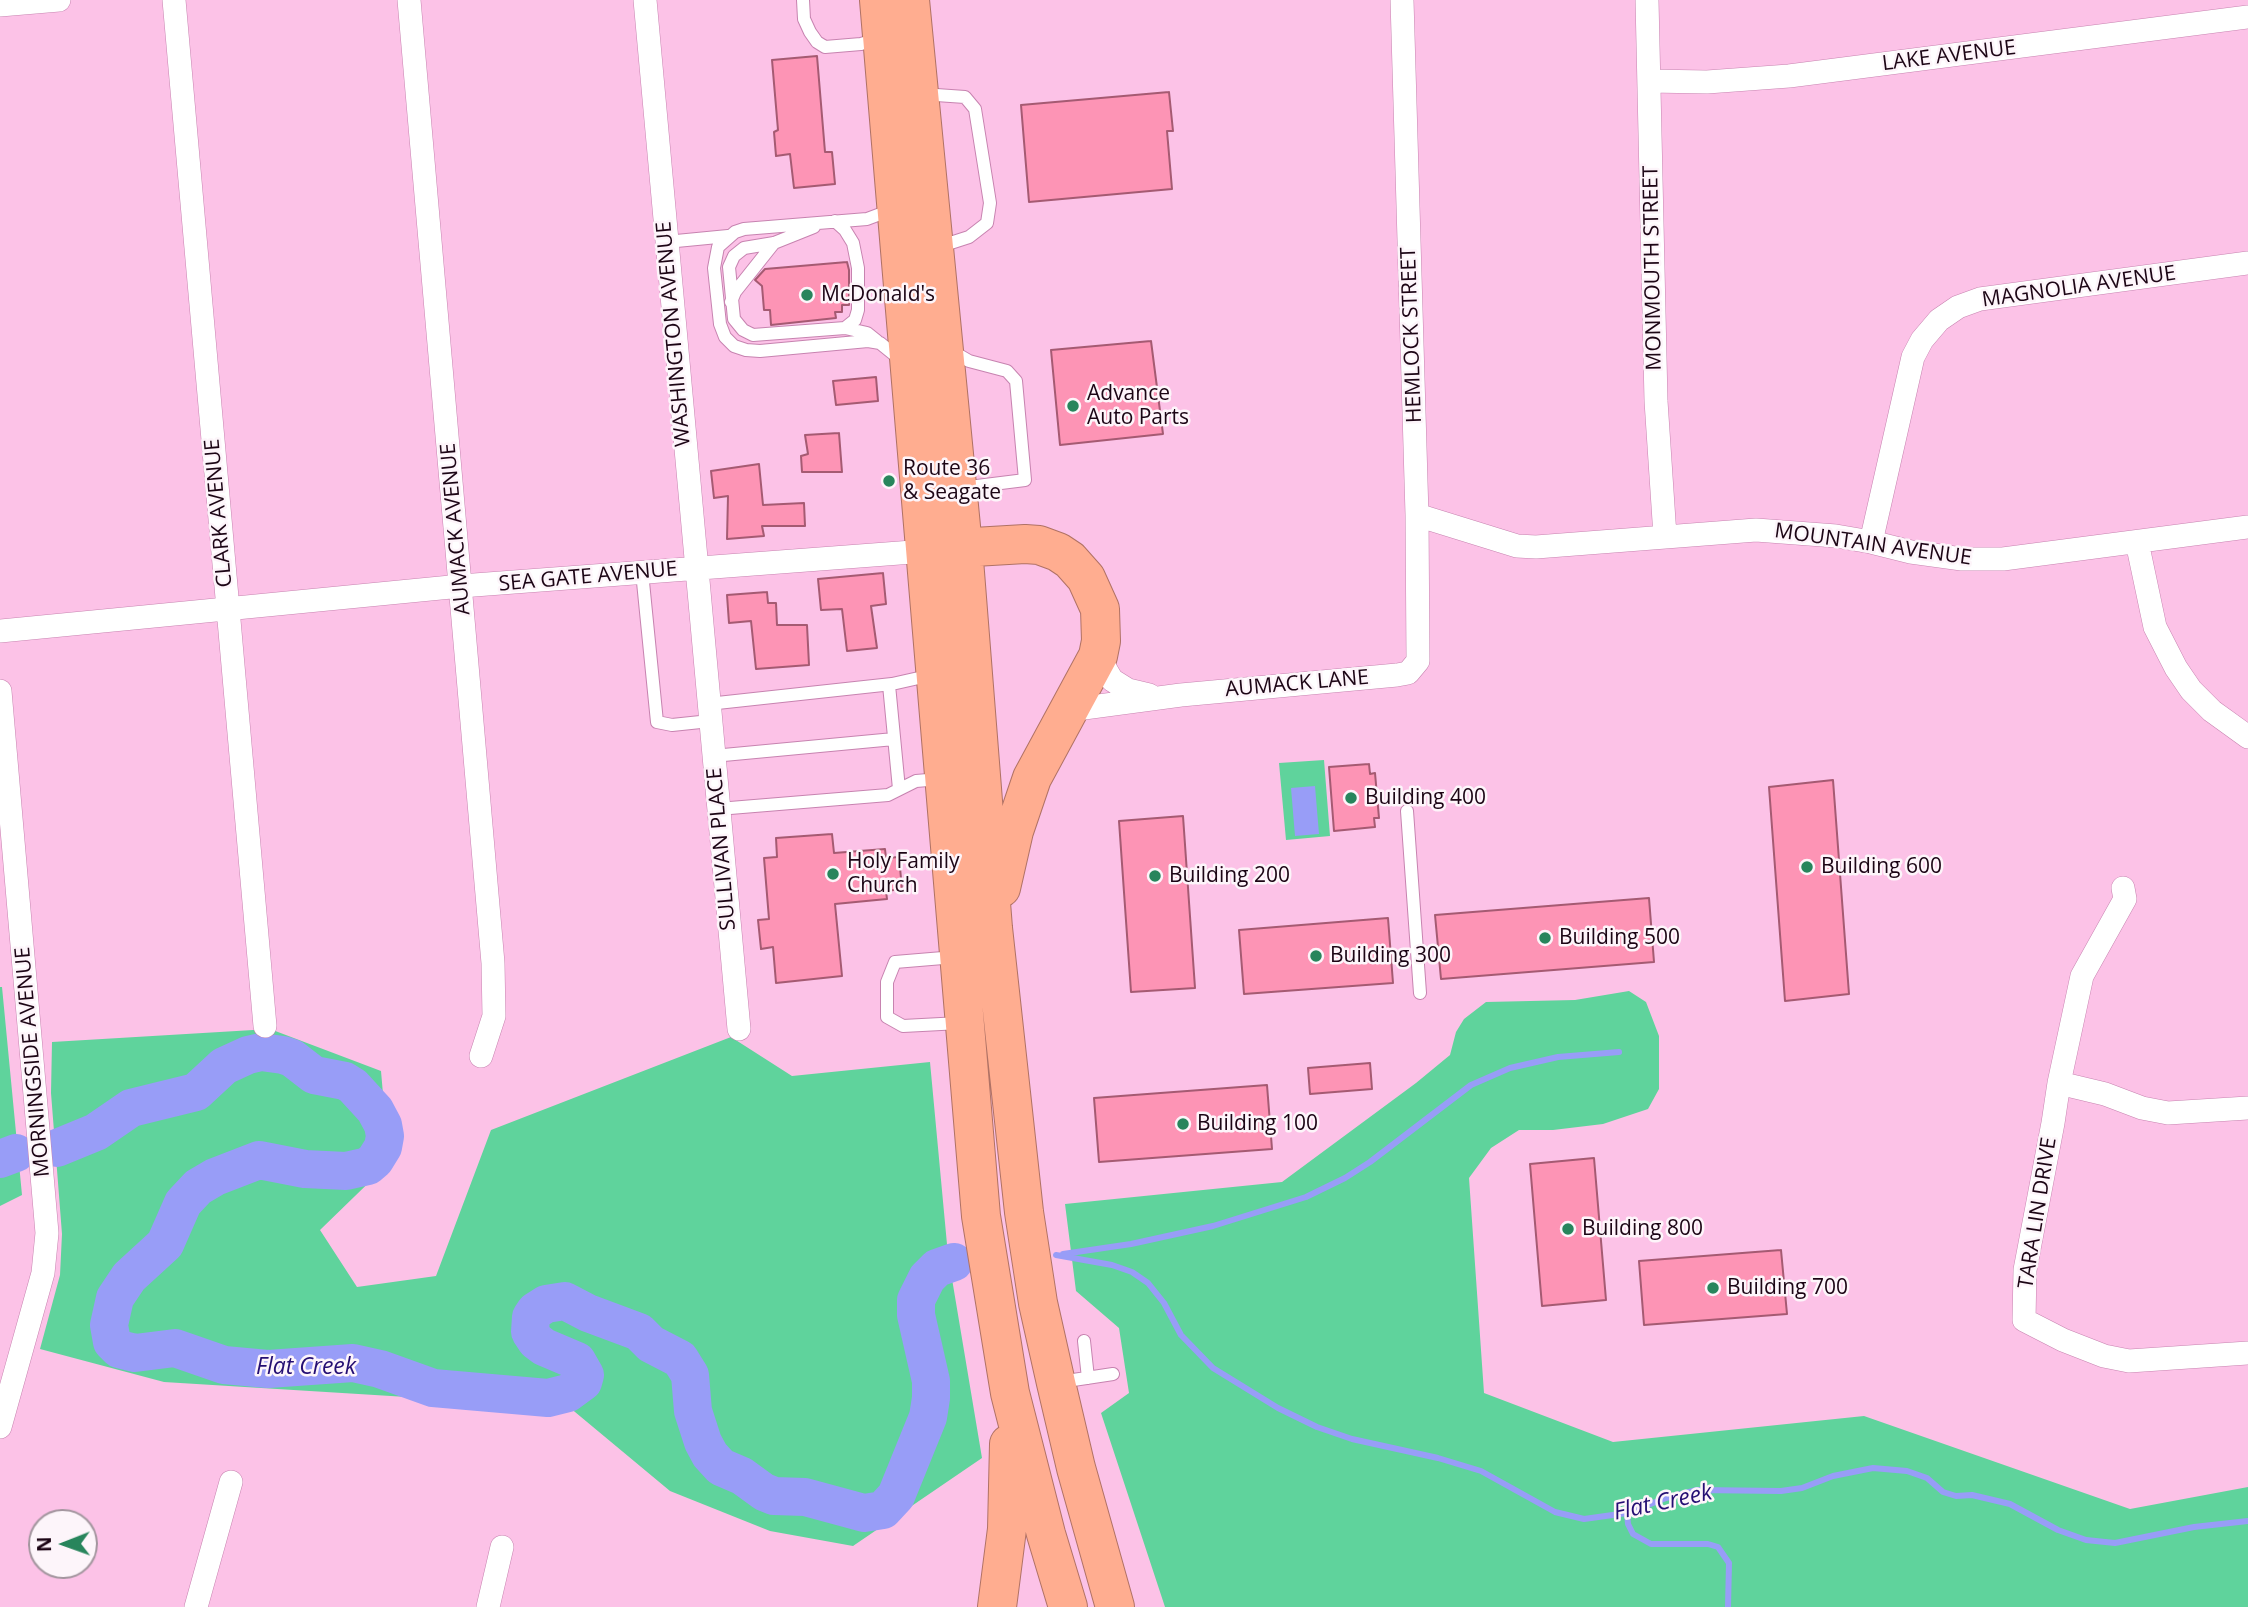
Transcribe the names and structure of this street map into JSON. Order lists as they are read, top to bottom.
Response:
{
  "streets": {
    "street": [
      "LAKE AVENUE",
      "MONMOUTH STREET",
      "MAGNOLIA AVENUE",
      "WASHINGTON AVENUE",
      "HEMLOCK STREET",
      "CLARK AVENUE",
      "AUMACK AVENUE",
      "MOUNTAIN AVENUE",
      "SEA GATE AVENUE",
      "AUMACK LANE",
      "SULLIVAN PLACE",
      "MORNINGSIDE AVENUE",
      "TARA LIN DRIVE"
    ]
  },
  "crossings": [
    ["LAKE AVENUE", "MONMOUTH STREET"],
    ["MONMOUTH STREET", "MOUNTAIN AVENUE"],
    ["MAGNOLIA AVENUE", "MOUNTAIN AVENUE"],
    ["WASHINGTON AVENUE", "SEA GATE AVENUE"],
    ["WASHINGTON AVENUE", "SULLIVAN PLACE"],
    ["HEMLOCK STREET", "MOUNTAIN AVENUE"],
    ["HEMLOCK STREET", "AUMACK LANE"],
    ["CLARK AVENUE", "SEA GATE AVENUE"],
    ["AUMACK AVENUE", "SEA GATE AVENUE"]
  ],
  "water": ["Flat Creek"],
  "places": [
    "McDonald's",
    "Advance Auto Parts",
    "Route 36 & Seagate",
    "Building 400",
    "Building 600",
    "Holy Family Church",
    "Building 200",
    "Building 500",
    "Building 300",
    "Building 100",
    "Building 800",
    "Building 700"
  ],
  "north": "left"
}
